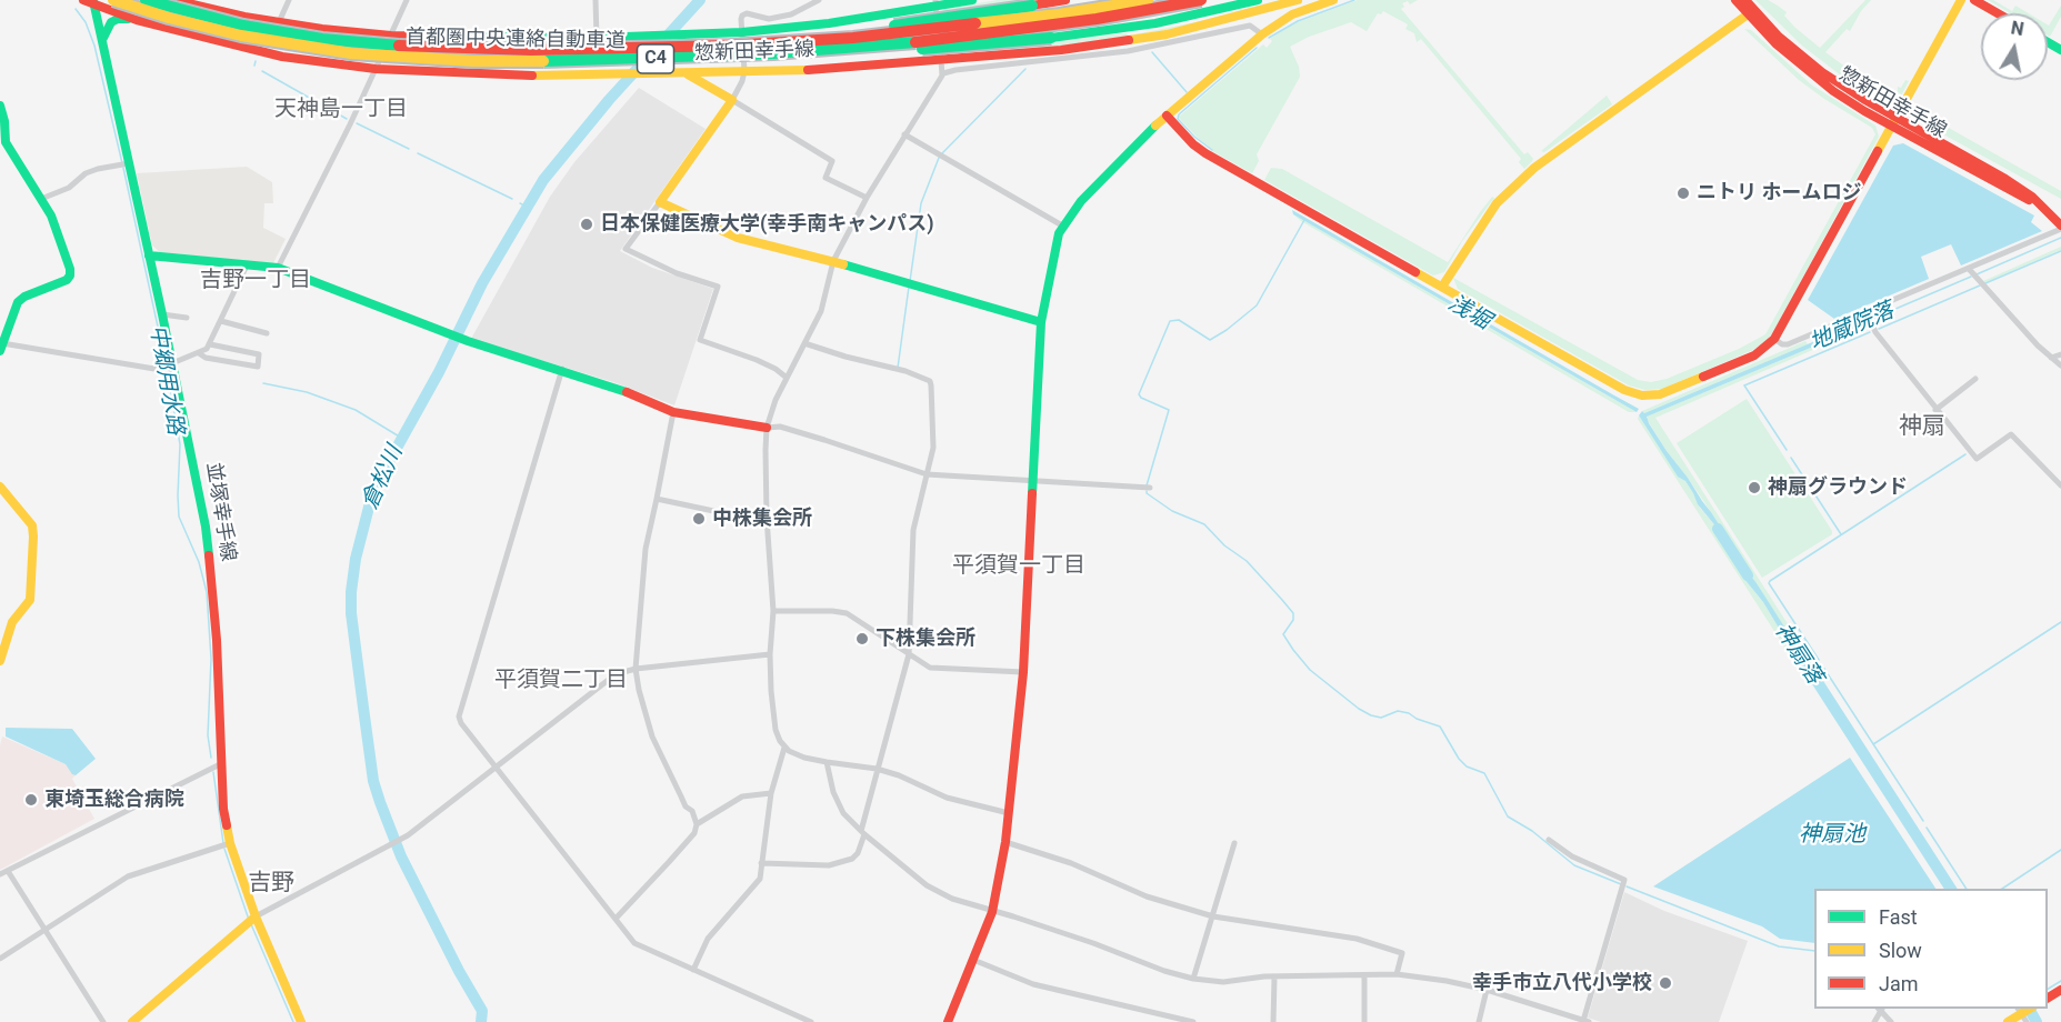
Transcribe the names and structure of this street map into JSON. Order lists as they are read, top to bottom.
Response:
{
  "streets": {
    "main road": [
      "首都圏中央連絡自動車道",
      "惣新田幸手線",
      "C4",
      "並塚幸手線"
    ]
  },
  "crossings": [
    ["惣新田幸手線", "並塚幸手線"]
  ],
  "districts": [
    "天神島一丁目",
    "吉野一丁目",
    "神扇",
    "平須賀一丁目",
    "平須賀二丁目",
    "吉野"
  ],
  "water": [
    "浅堀",
    "地蔵院落",
    "中郷用水路",
    "倉松川",
    "神扇落",
    "神扇池"
  ],
  "places": [
    "ニトリ ホームロジ",
    "日本保健医療大学(幸手南キャンパス)",
    "神扇グラウンド",
    "中株集会所",
    "下株集会所",
    "東埼玉総合病院",
    "幸手市立八代小学校"
  ],
  "legend": ["Fast", "Slow", "Jam"],
  "north": "top"
}
